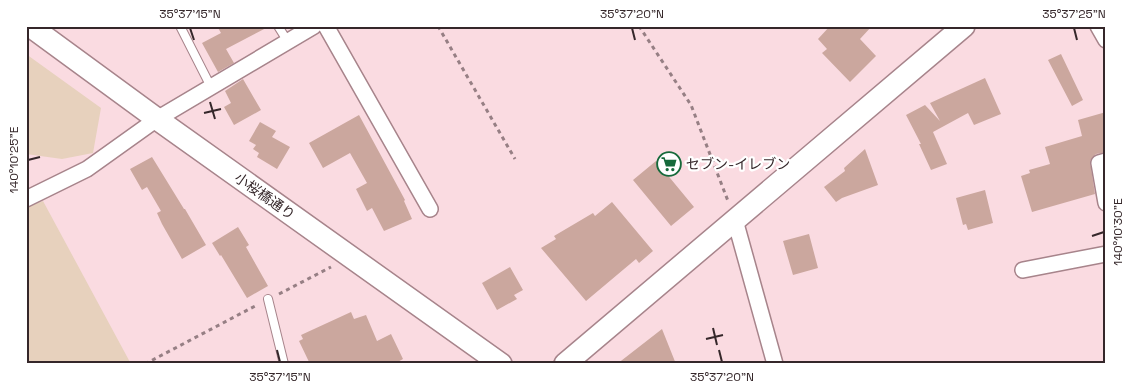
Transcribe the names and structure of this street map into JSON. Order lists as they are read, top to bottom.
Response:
{
  "streets": {
    "street": ["小桜橋通り"]
  },
  "places": {
    "supermarket": ["セブン-イレブン"]
  },
  "coordinates": [
    "35°37'15\"N",
    "35°37'20\"N",
    "35°37'25\"N",
    "140°10'25\"E",
    "140°10'30\"E"
  ]
}
